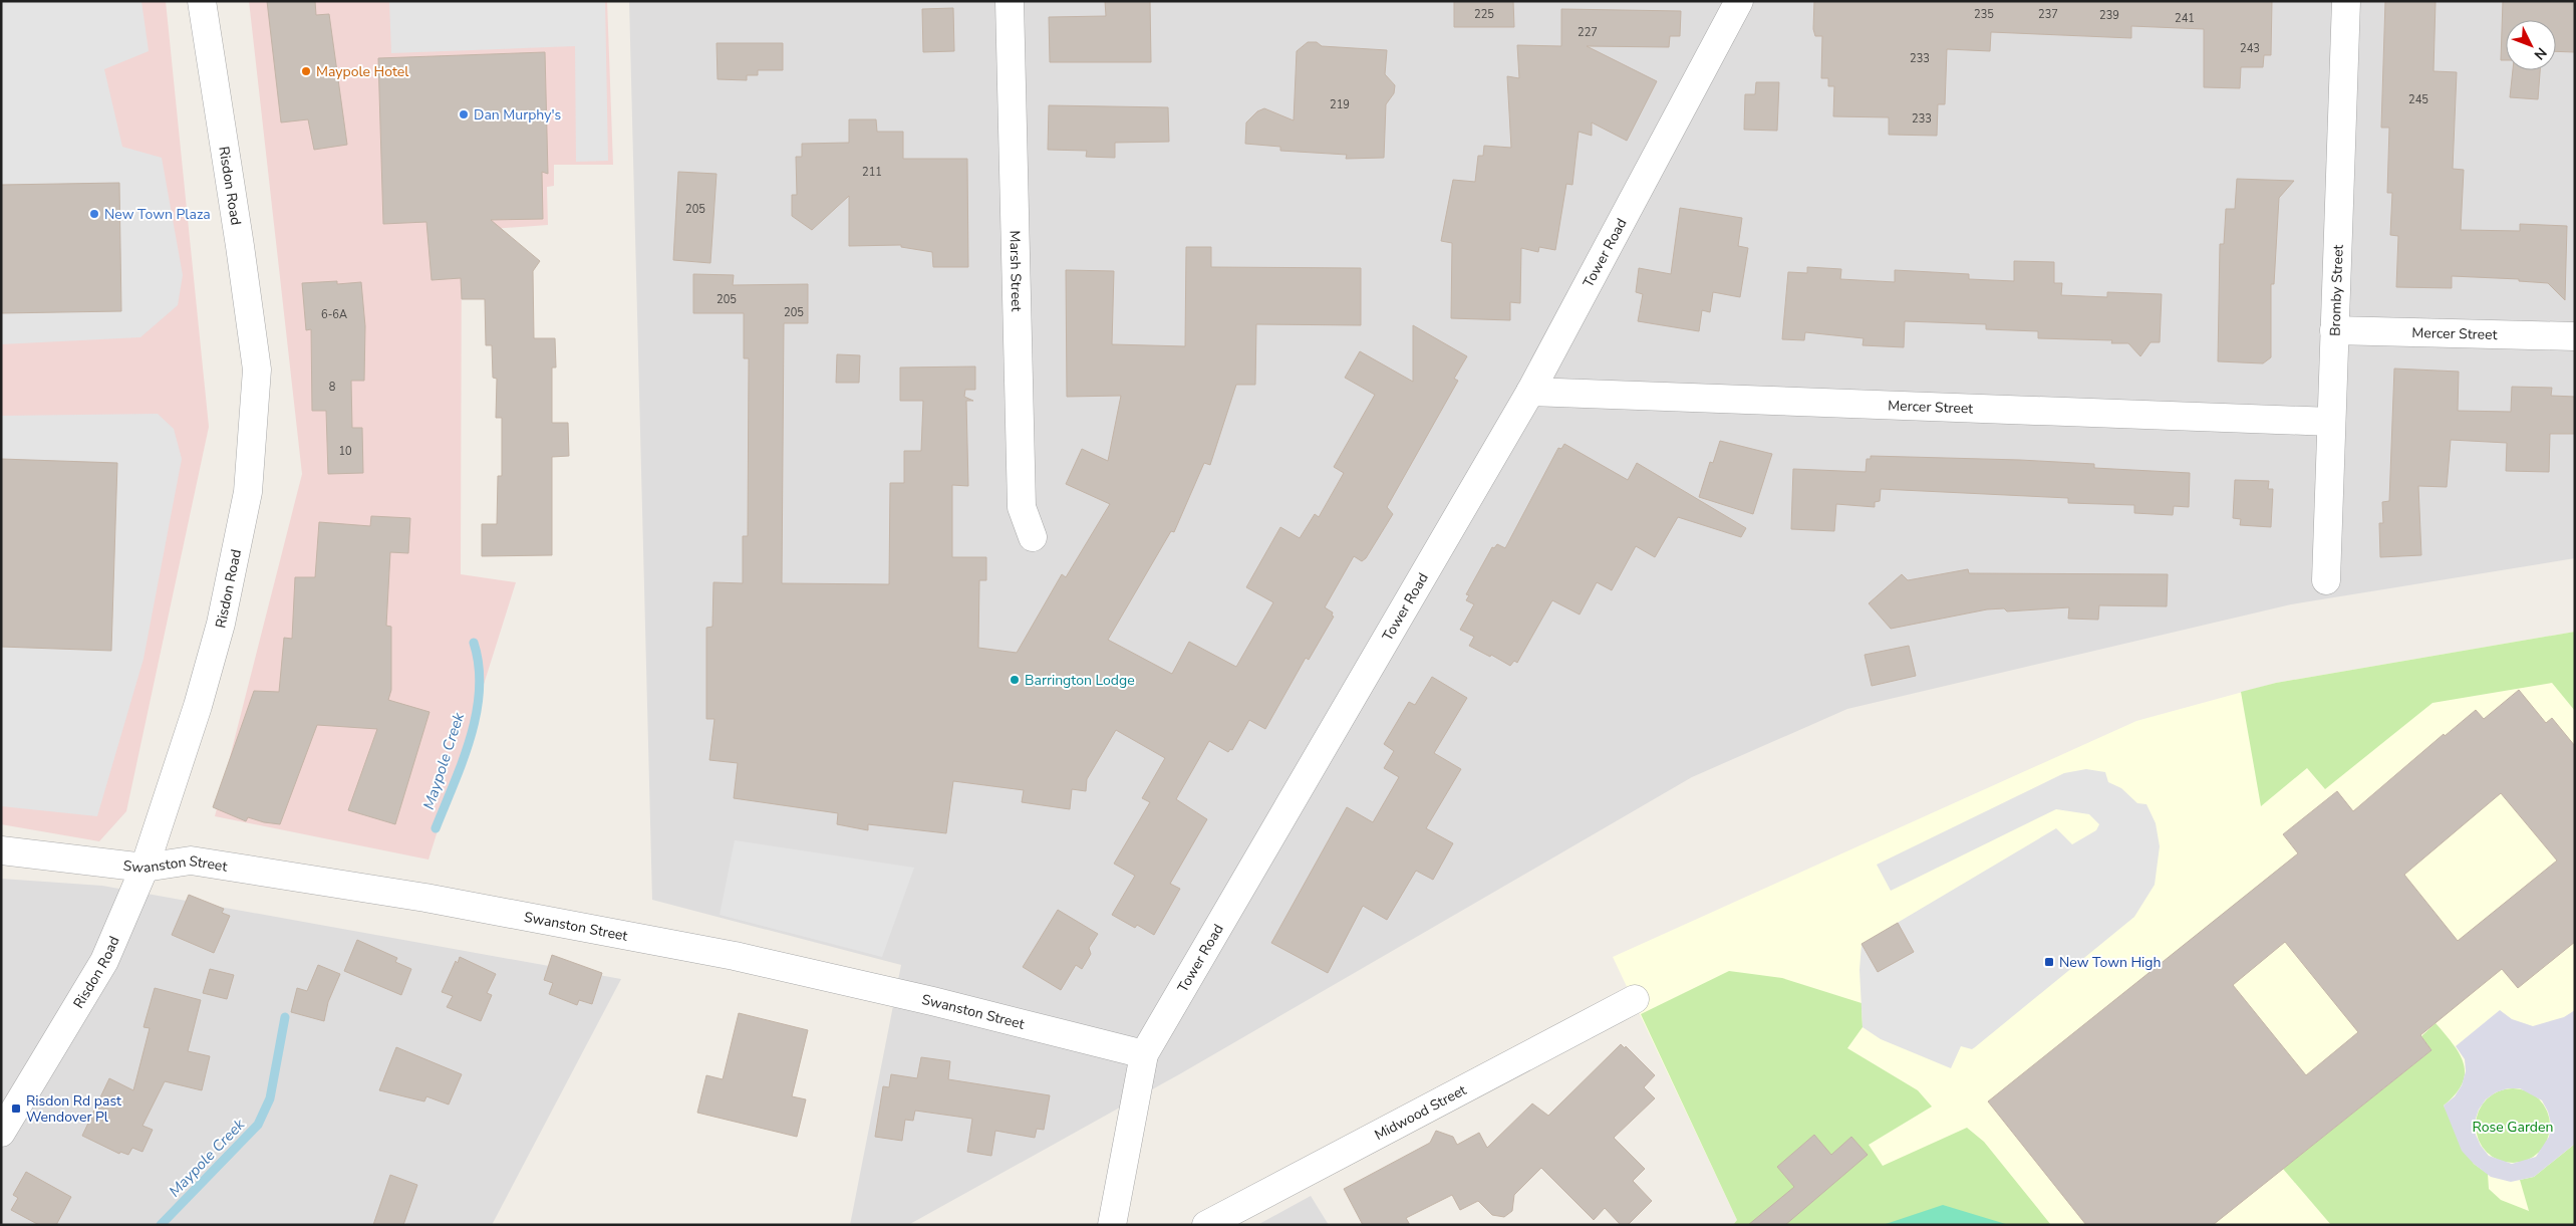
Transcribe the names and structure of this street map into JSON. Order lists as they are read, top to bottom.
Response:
{
  "streets": {
    "street": [
      "Risdon Road",
      "Tower Road",
      "Marsh Street",
      "Bromby Street",
      "Mercer Street",
      "Swanston Street",
      "Midwood Street"
    ]
  },
  "crossings": [
    ["Risdon Road", "Swanston Street"],
    ["Tower Road", "Mercer Street"],
    ["Tower Road", "Swanston Street"],
    ["Bromby Street", "Mercer Street"]
  ],
  "water": ["Maypole Creek"],
  "parks": ["Rose Garden"],
  "places": {
    "other": [
      "Maypole Hotel",
      "Dan Murphy's",
      "New Town Plaza",
      "Barrington Lodge"
    ],
    "transit": ["New Town High", "Risdon Rd past Wendover Pl"]
  },
  "house_numbers": [
    "225",
    "235",
    "237",
    "239",
    "241",
    "227",
    "243",
    "233",
    "245",
    "219",
    "233",
    "211",
    "205",
    "205",
    "205",
    "6-6A",
    "8",
    "10"
  ],
  "north": "bottom right"
}
